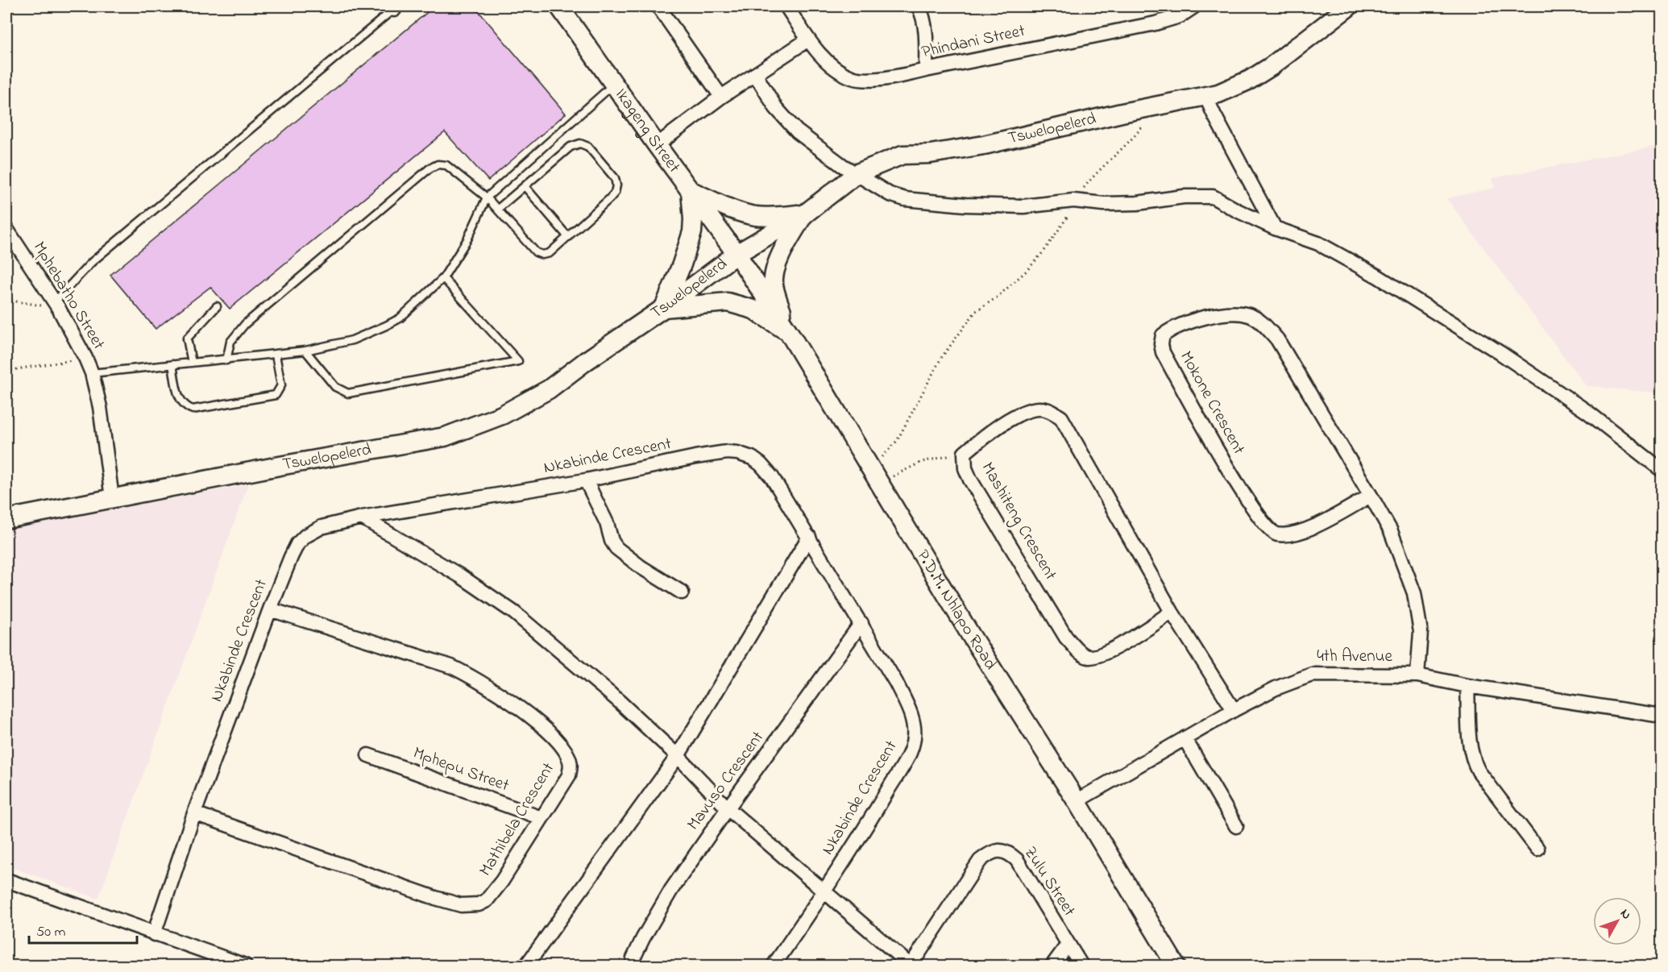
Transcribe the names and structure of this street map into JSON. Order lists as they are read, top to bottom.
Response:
{
  "streets": {
    "street": [
      "Phindani Street",
      "Tswelopelerd",
      "Ikageng Street",
      "Mphebatho Street",
      "Mokone Crescent",
      "Nkabinde Crescent",
      "Mashiteng Crescent",
      "P.D.M. Nhlapo Road",
      "4th Avenue",
      "Mphepu Street",
      "Mavuso Crescent",
      "Mathibela Crescent",
      "Zulu Street"
    ]
  },
  "crossings": [
    ["Tswelopelerd", "Ikageng Street"],
    ["Tswelopelerd", "Mphebatho Street"],
    ["Tswelopelerd", "P.D.M. Nhlapo Road"],
    ["Ikageng Street", "P.D.M. Nhlapo Road"],
    ["Mokone Crescent", "4th Avenue"],
    ["Nkabinde Crescent", "Mavuso Crescent"],
    ["Nkabinde Crescent", "Mathibela Crescent"],
    ["Mashiteng Crescent", "4th Avenue"],
    ["P.D.M. Nhlapo Road", "4th Avenue"],
    ["Mphepu Street", "Mathibela Crescent"]
  ],
  "scale_bar": "50 m",
  "north": "top right"
}
